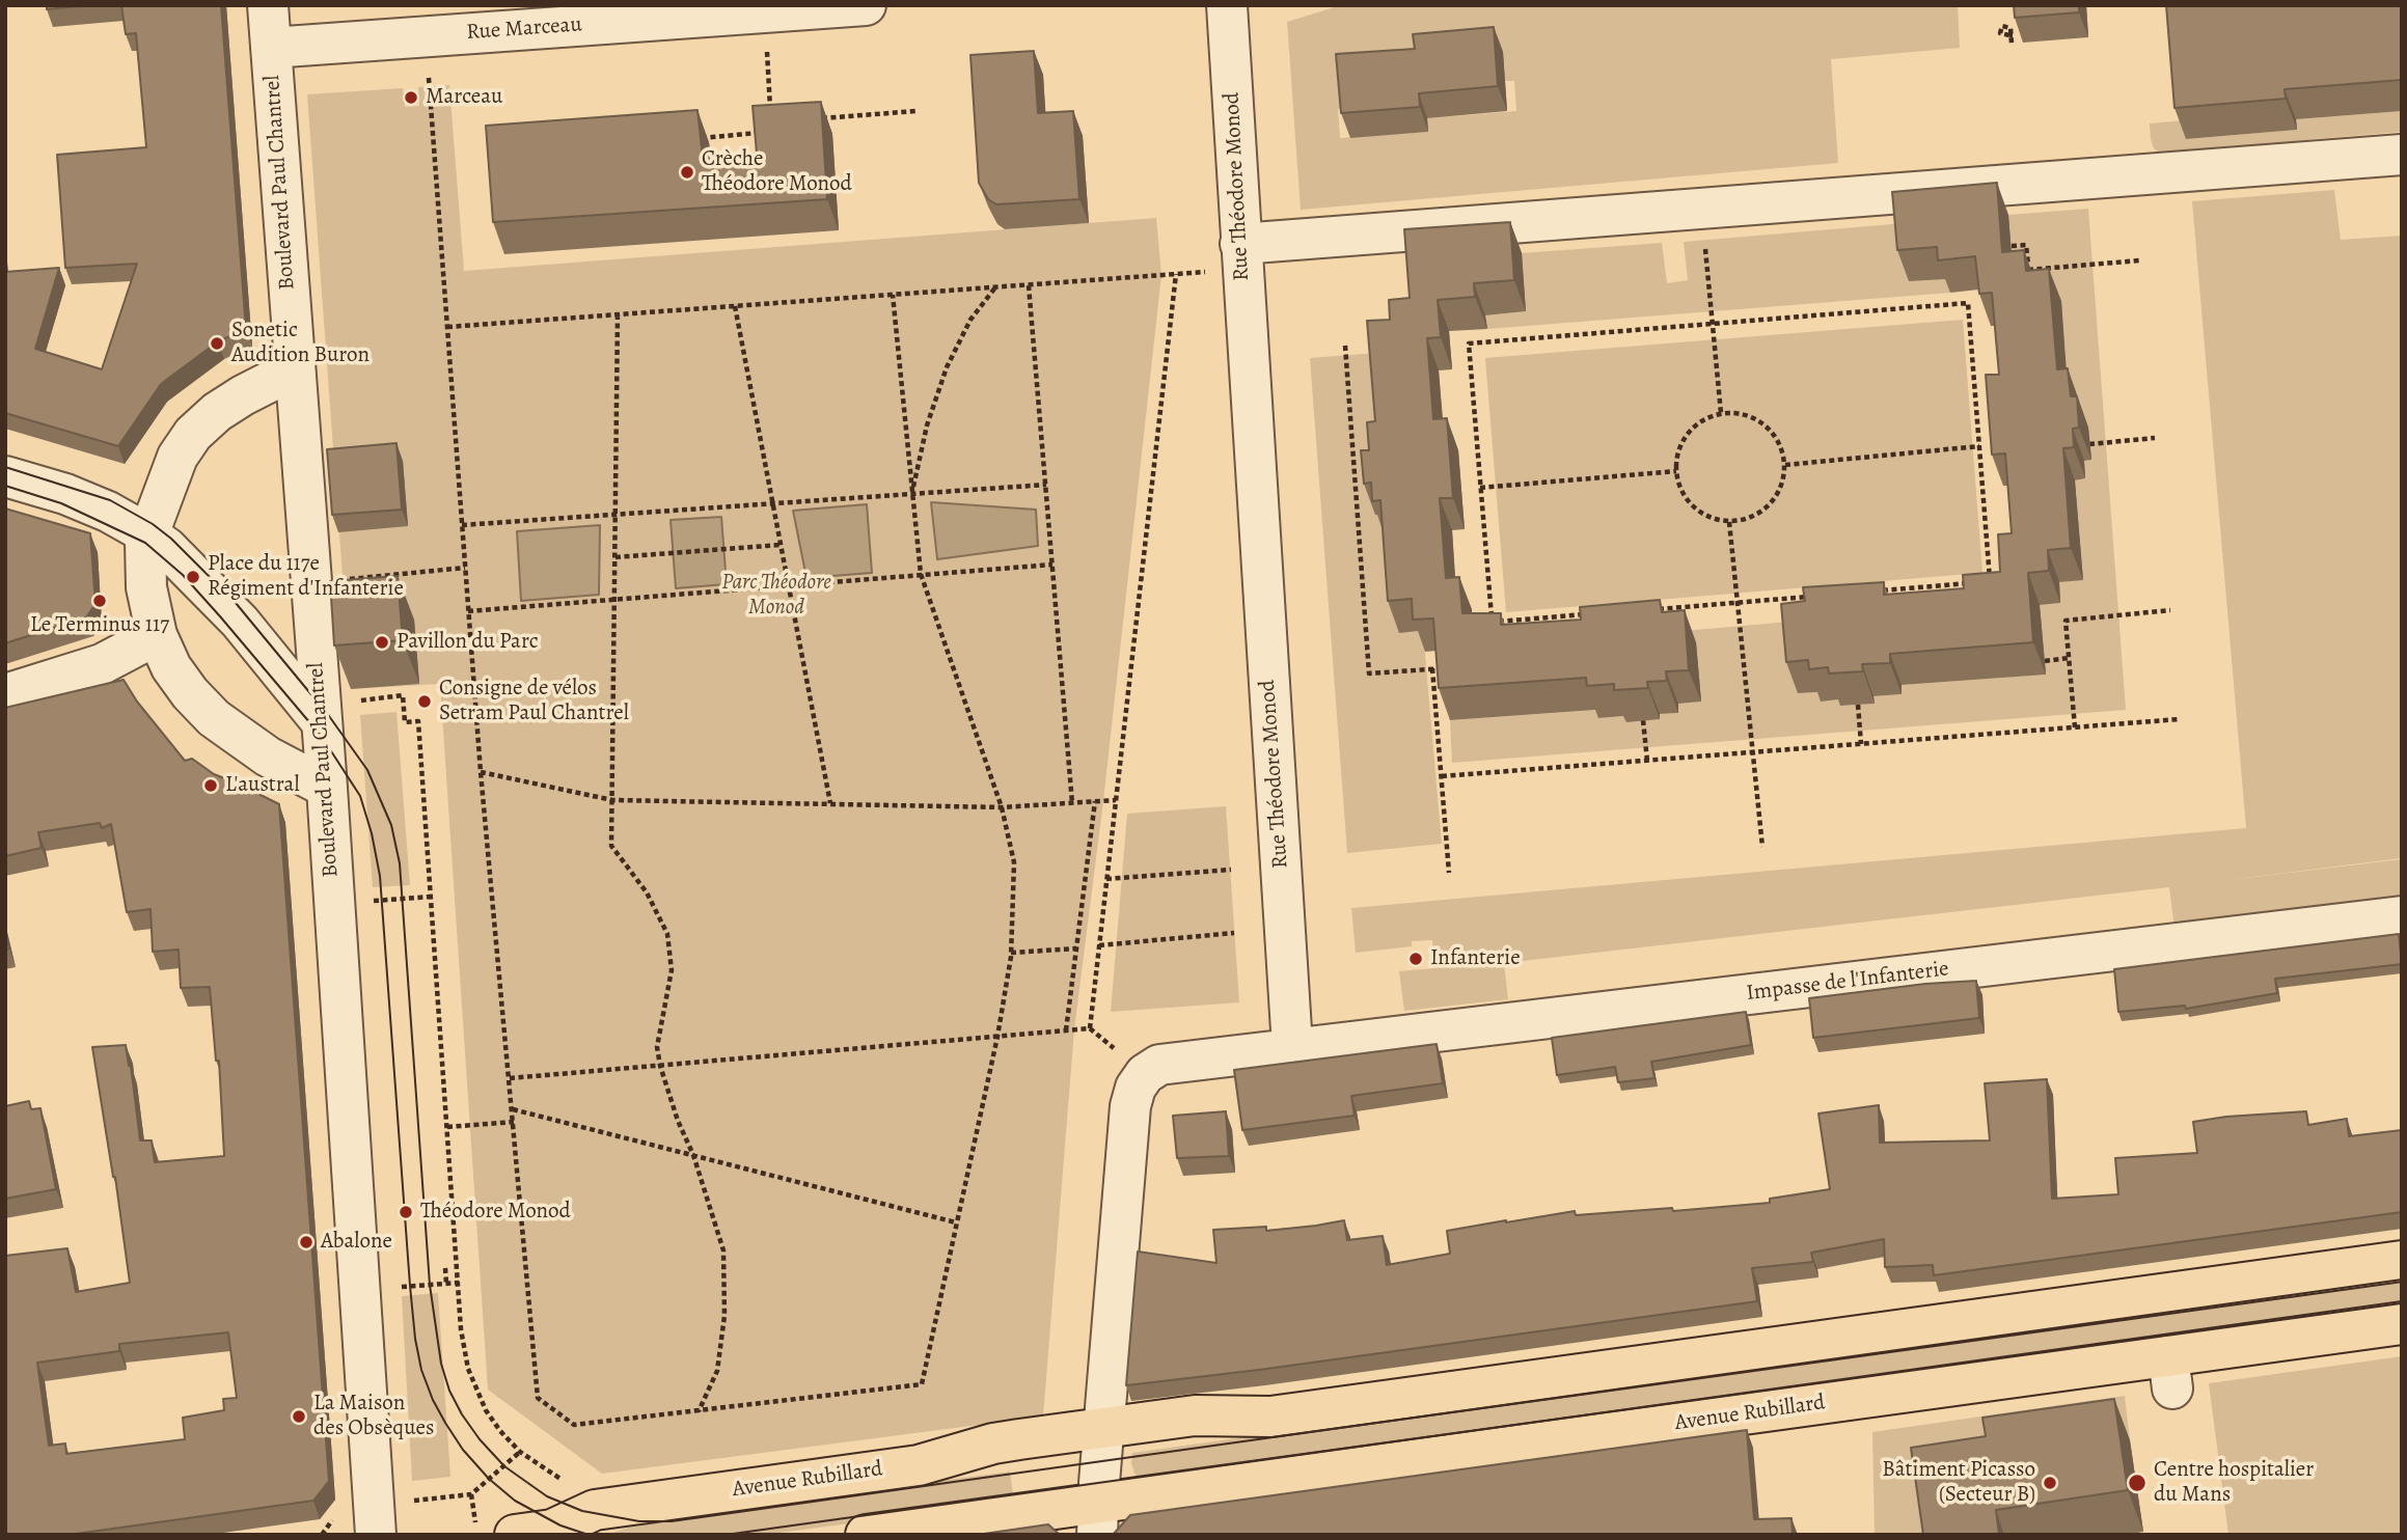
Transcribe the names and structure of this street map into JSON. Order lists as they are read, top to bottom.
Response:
{
  "streets": {
    "main road": ["Avenue Rubillard"],
    "street": [
      "Rue Marceau",
      "Boulevard Paul Chantrel",
      "Rue Théodore Monod",
      "Impasse de l'Infanterie"
    ]
  },
  "crossings": [
    ["Rue Marceau", "Boulevard Paul Chantrel"],
    ["Rue Théodore Monod", "Impasse de l'Infanterie"]
  ],
  "parks": ["Parc Théodore Monod"],
  "places": [
    "Marceau",
    "Crèche Théodore Monod",
    "Sonetic Audition Buron",
    "Place du 117e Régiment d'Infanterie",
    "Le Terminus 117",
    "Pavillon du Parc",
    "Consigne de vélos Setram Paul Chantrel",
    "L'austral",
    "Infanterie",
    "Théodore Monod",
    "Abalone",
    "La Maison des Obsèques",
    "Bâtiment Picasso (Secteur B)",
    "Centre hospitalier du Mans"
  ]
}
